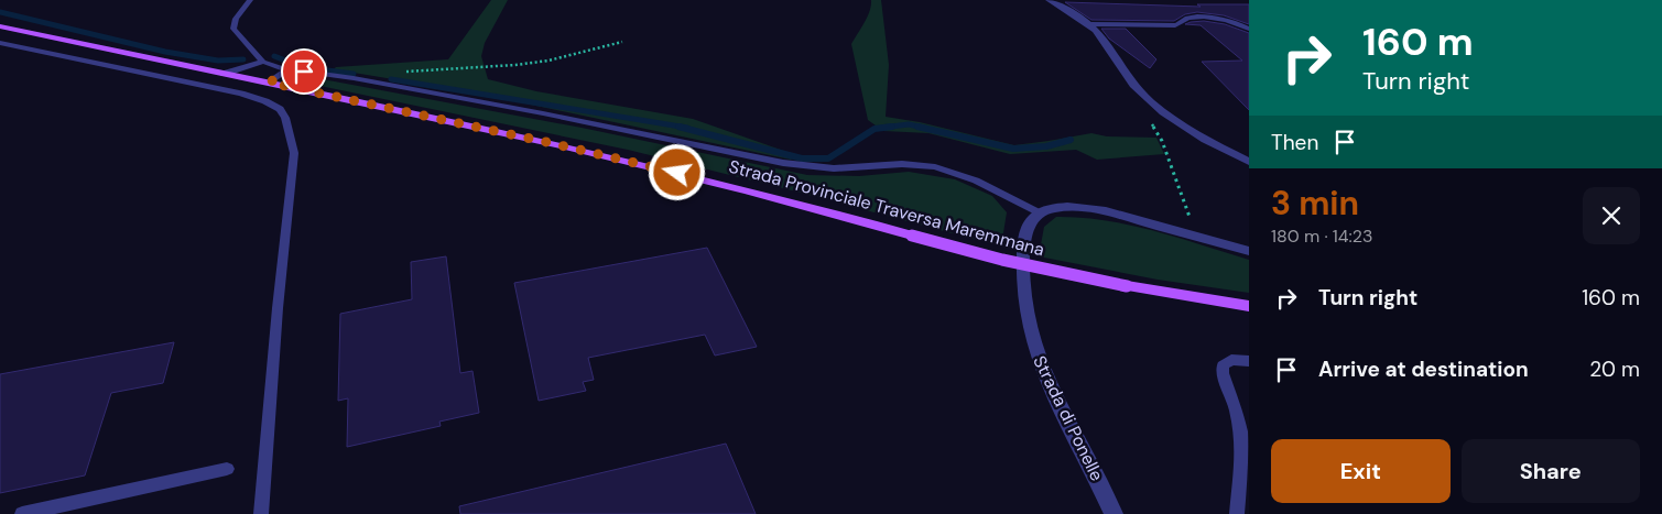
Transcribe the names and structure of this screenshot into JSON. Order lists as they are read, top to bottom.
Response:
{
  "streets": {
    "main road": ["Strada Provinciale Traversa Maremmana"],
    "street": ["Strada di Ponelle"]
  },
  "page": {
    "turn": ["160 m", "Turn right"],
    "then": "Then",
    "heading": ["3 min", "180 m · 14:23"],
    "list": [
      {
        "name": "Turn right",
        "value": "160 m"
      },
      {
        "name": "Arrive at destination",
        "value": "20 m"
      }
    ],
    "buttons": ["Exit", "Share"]
  }
}
